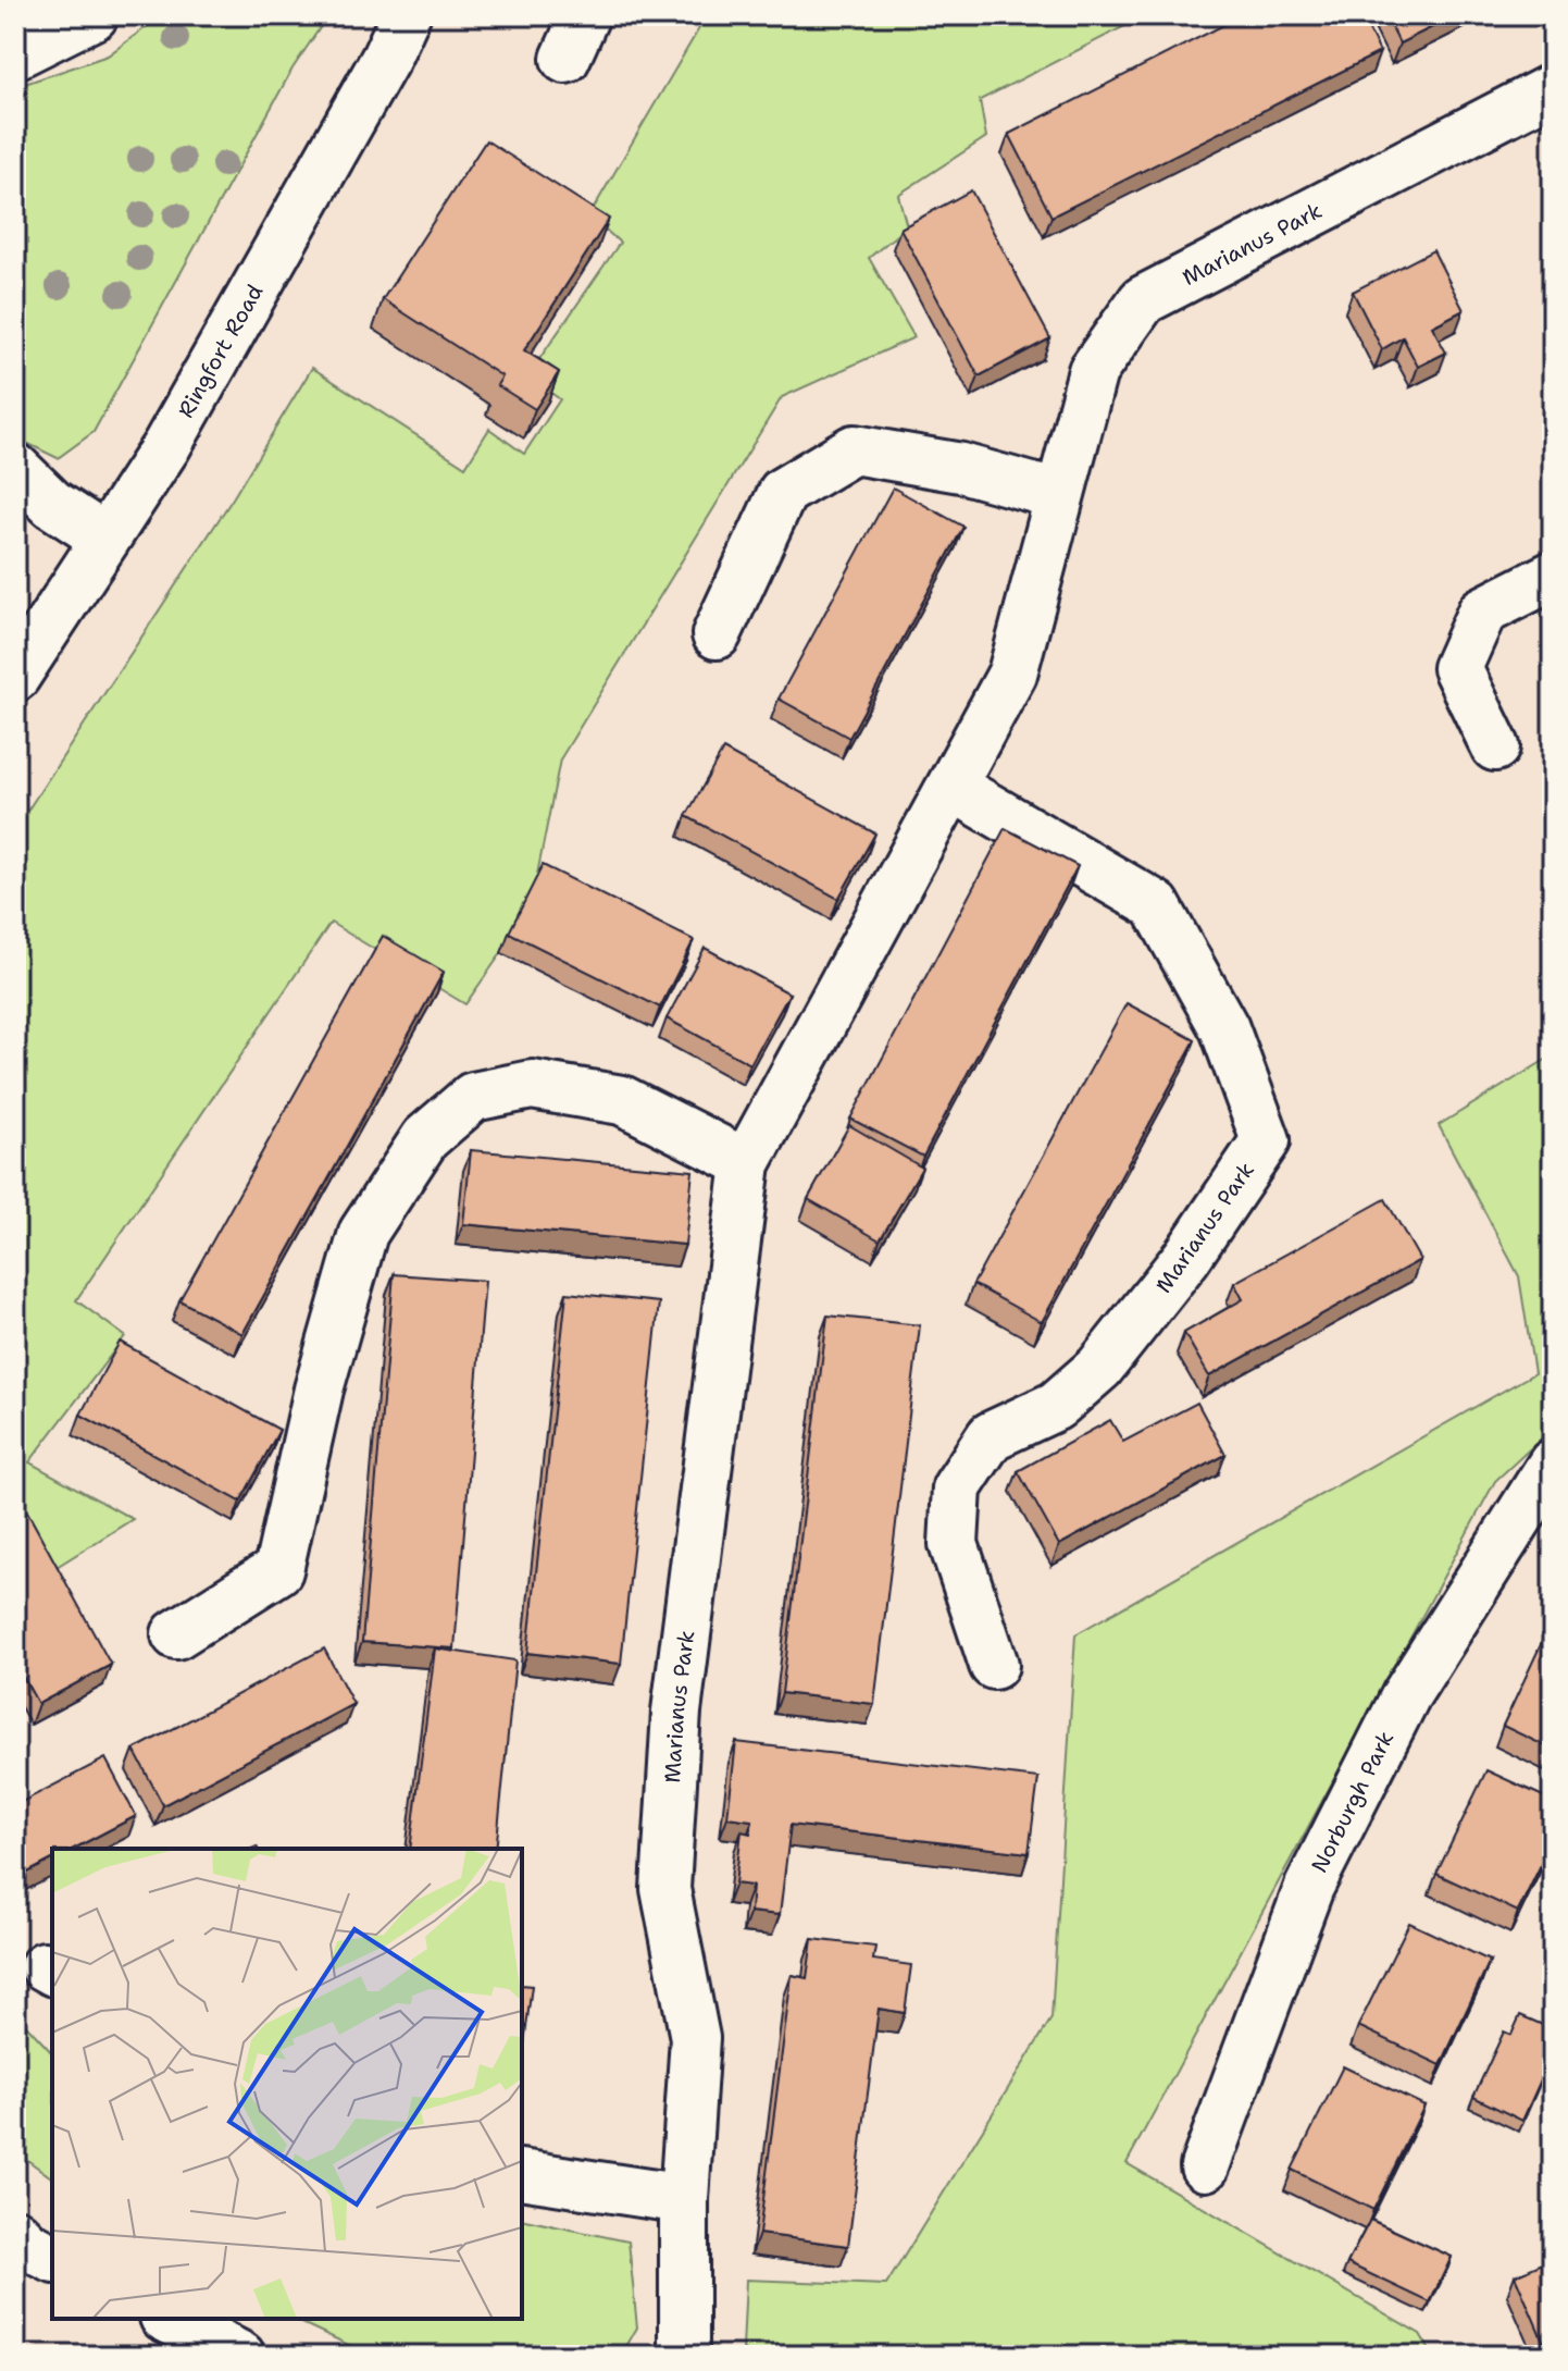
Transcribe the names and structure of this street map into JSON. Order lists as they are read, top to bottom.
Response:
{
  "streets": {
    "street": ["Marianus Park", "Ringfort Road", "Norburgh Park"]
  }
}
